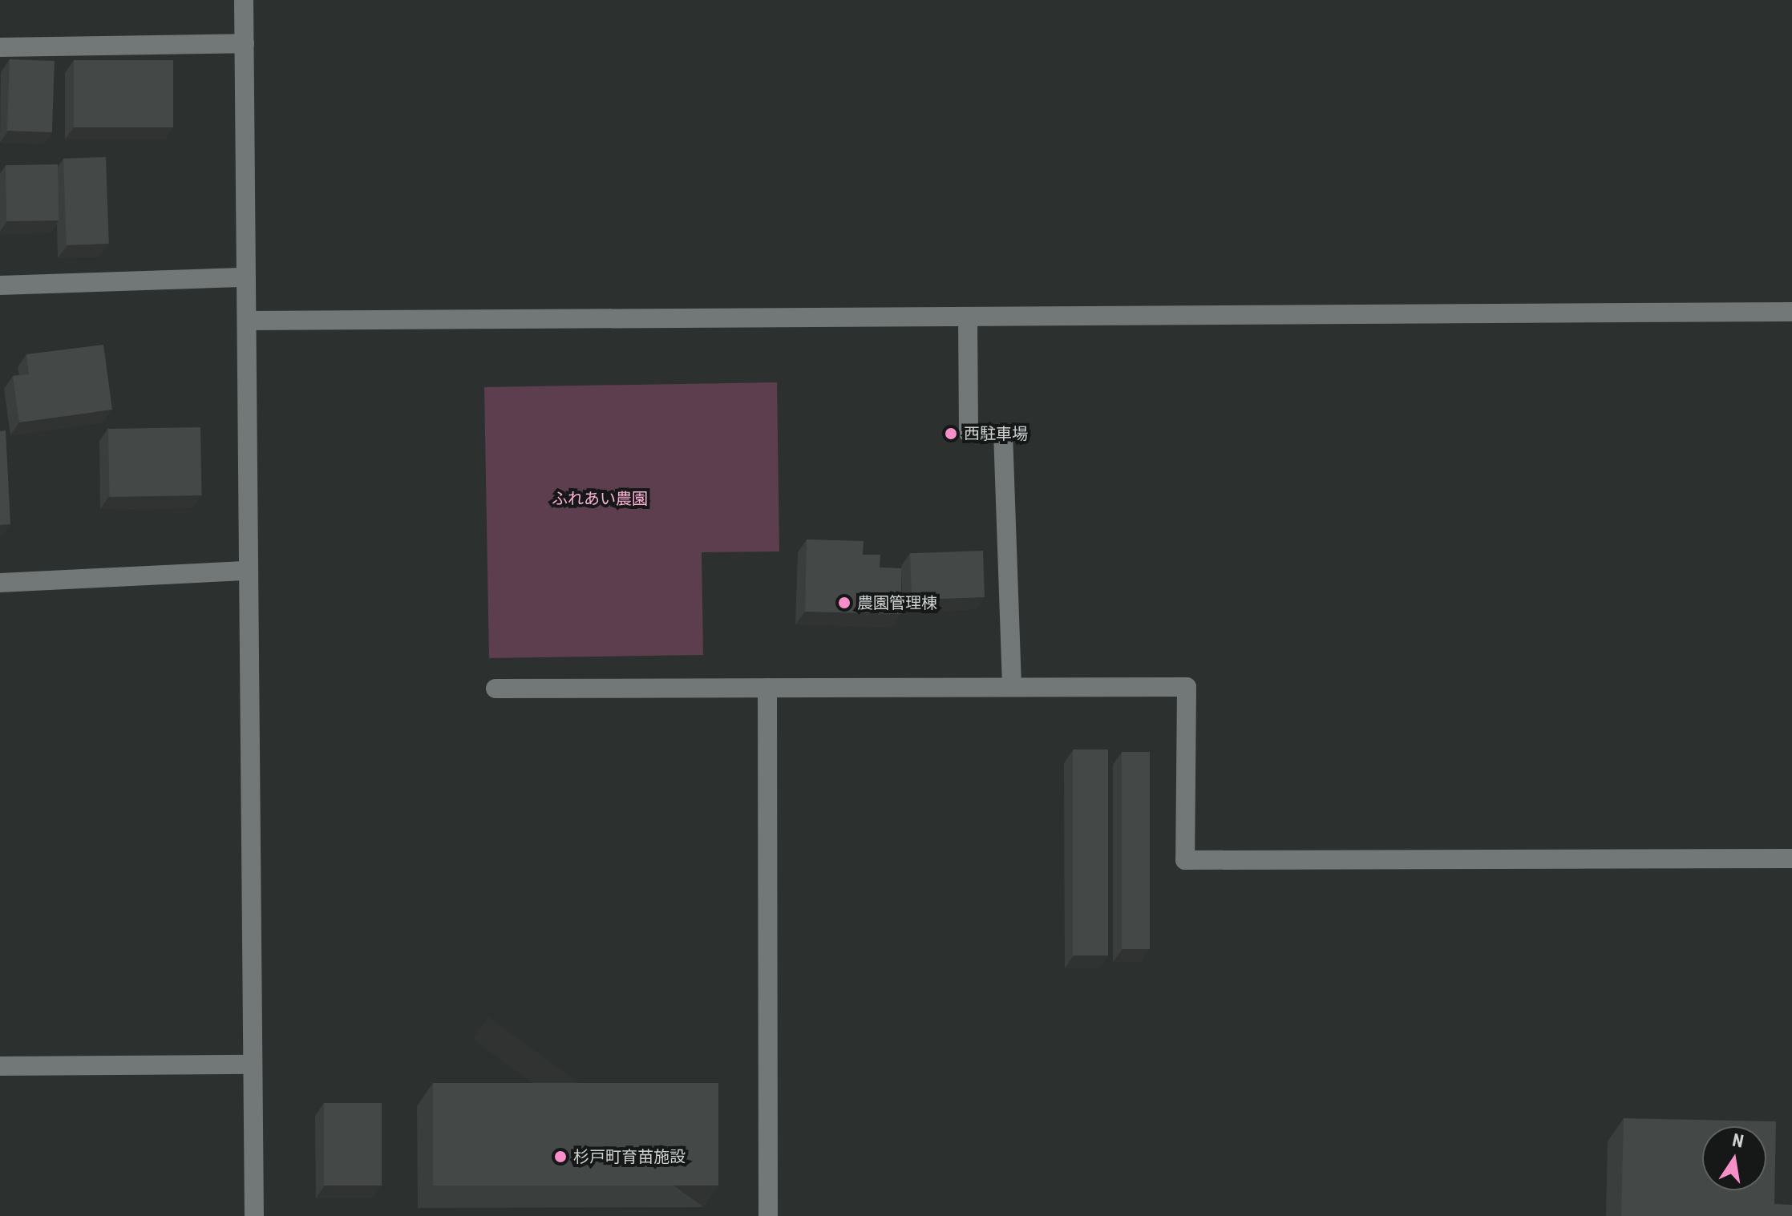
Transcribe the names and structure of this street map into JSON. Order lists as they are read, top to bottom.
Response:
{
  "parks": ["ふれあい農園"],
  "places": ["西駐車場", "農園管理棟", "杉戸町育苗施設"],
  "north": "top"
}
